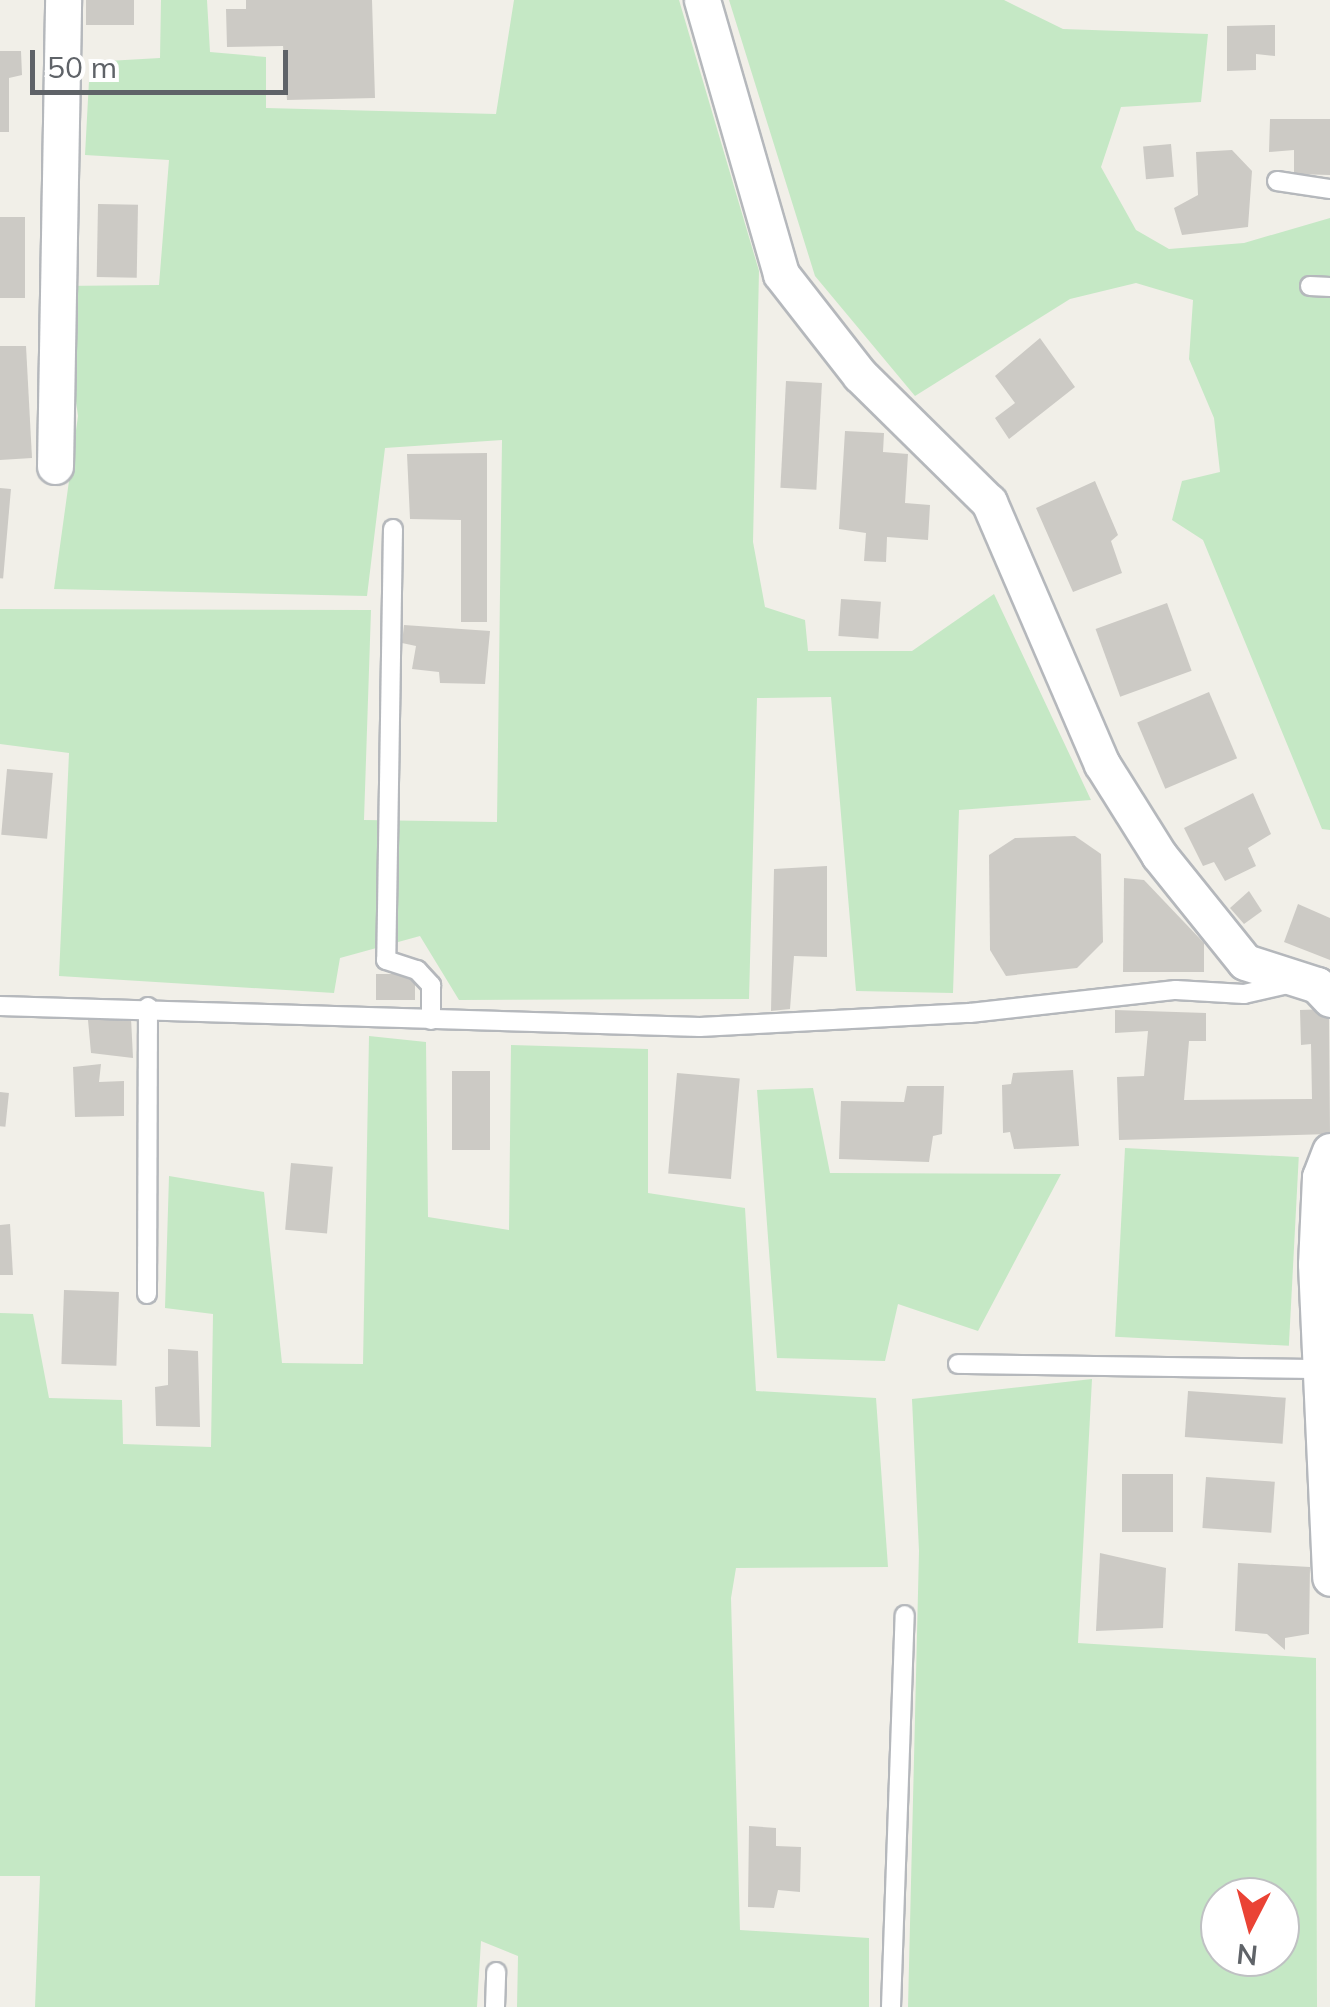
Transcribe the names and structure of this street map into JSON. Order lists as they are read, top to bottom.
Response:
{
  "scale_bar": "50 m",
  "north": "bottom"
}
